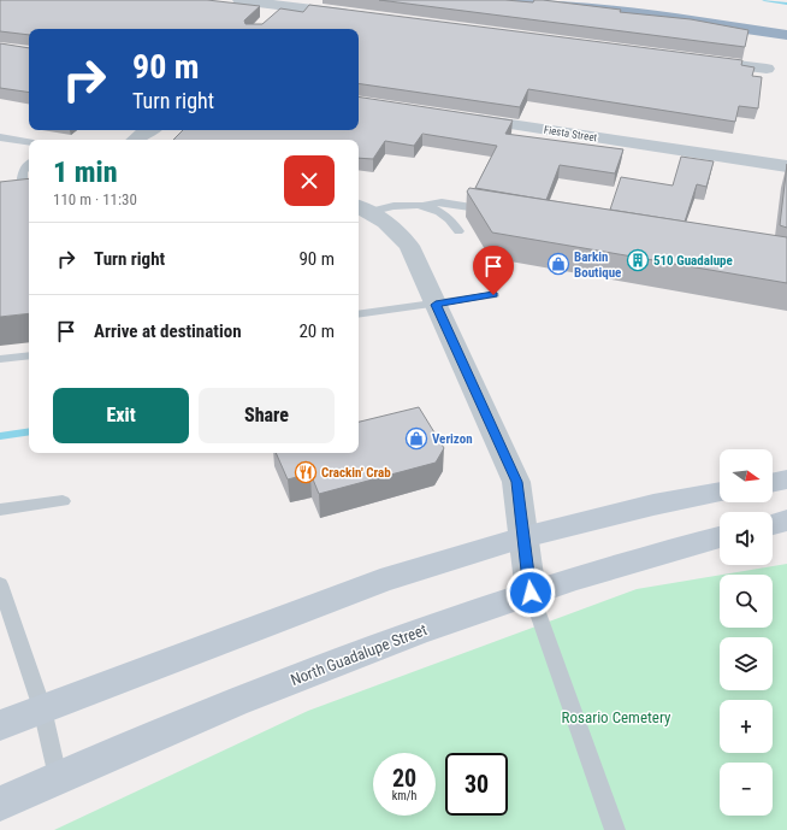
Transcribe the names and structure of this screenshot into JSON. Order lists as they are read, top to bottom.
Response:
{
  "streets": {
    "main road": ["North Guadalupe Street"],
    "street": ["Fiesta Street"]
  },
  "parks": ["Rosario Cemetery"],
  "places": {
    "building": ["510 Guadalupe"],
    "shop": ["Barkin Boutique", "Verizon"],
    "restaurant": ["Crackin' Crab"]
  },
  "north": "right",
  "page": {
    "turn": ["90 m", "Turn right"],
    "heading": ["1 min", "110 m · 11:30"],
    "list": [
      {
        "name": "Turn right",
        "value": "90 m"
      },
      {
        "name": "Arrive at destination",
        "value": "20 m"
      }
    ],
    "buttons": ["Exit", "Share"],
    "map_buttons": ["+", "−"],
    "speed": "20 km/h",
    "limit": "30"
  }
}
